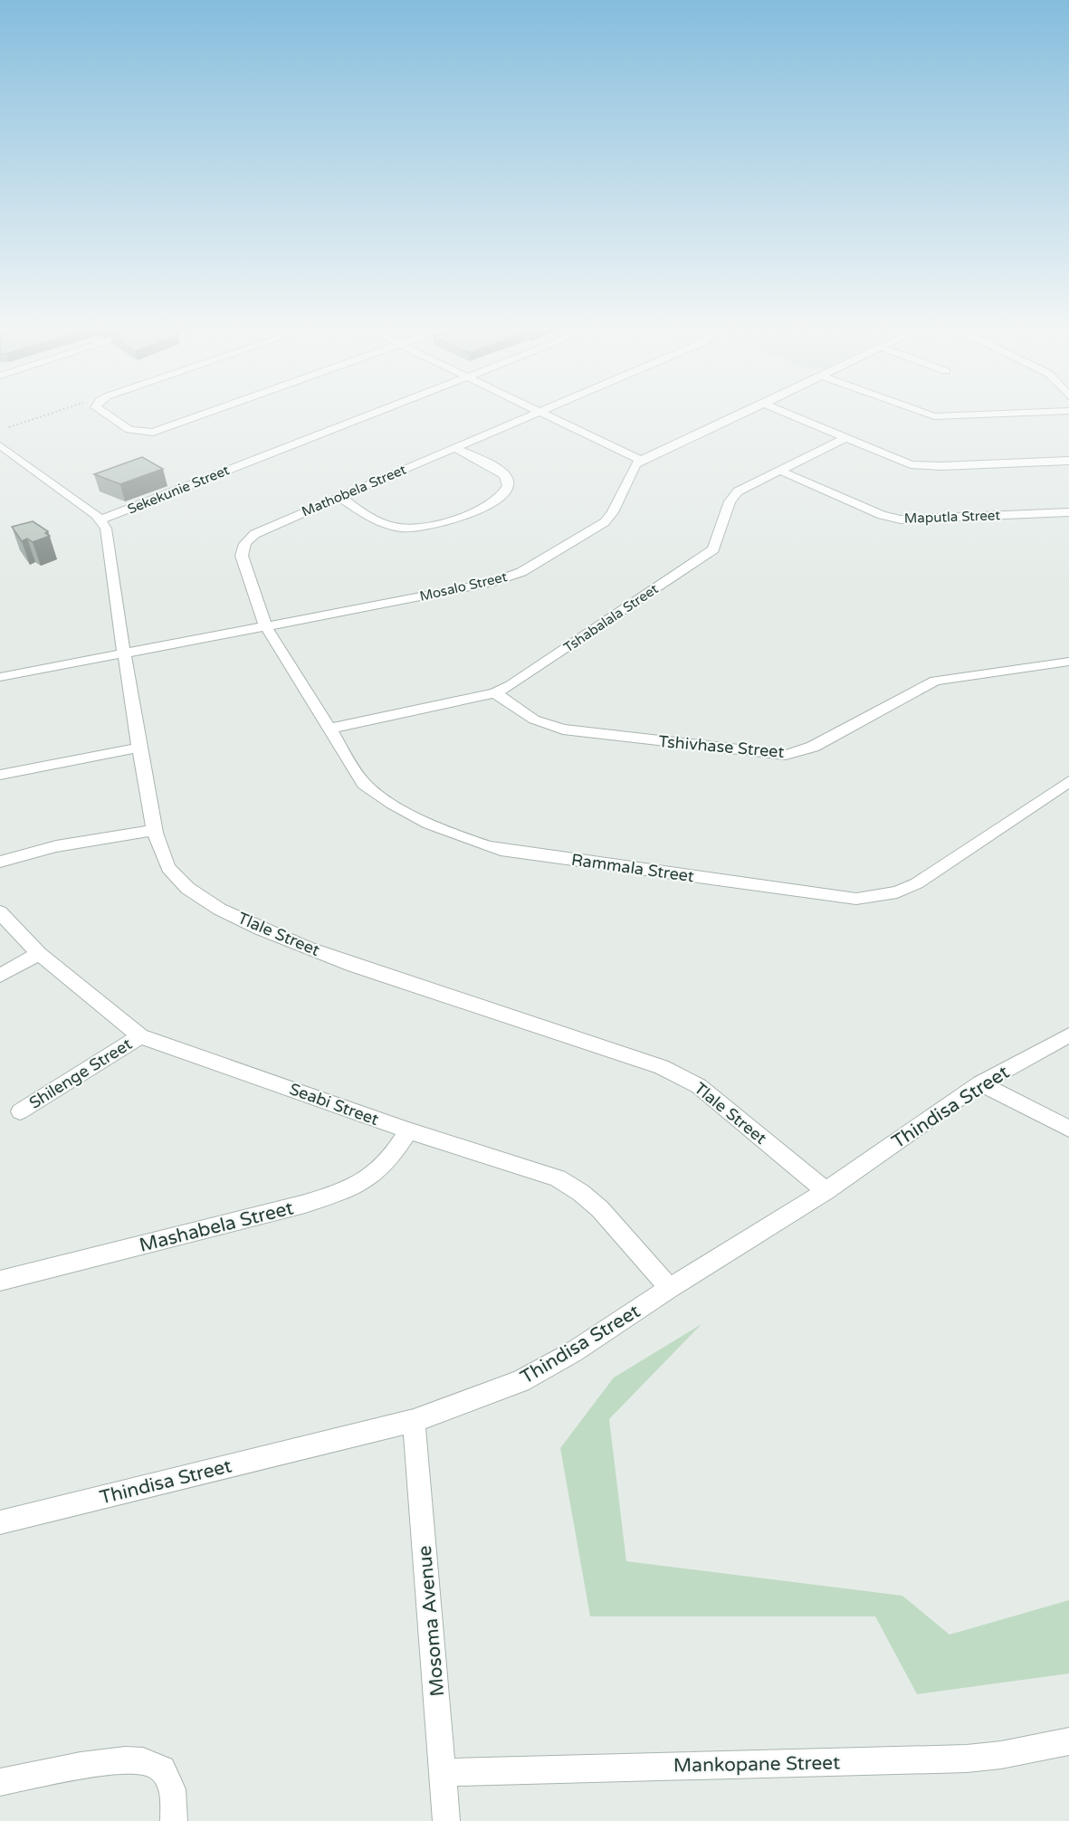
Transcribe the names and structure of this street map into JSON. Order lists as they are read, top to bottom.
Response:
{
  "streets": {
    "street": [
      "Sekekunie Street",
      "Mathobela Street",
      "Maputla Street",
      "Mosalo Street",
      "Tshabalala Street",
      "Tshivhase Street",
      "Rammala Street",
      "Tlale Street",
      "Shilenge Street",
      "Seabi Street",
      "Thindisa Street",
      "Mashabela Street",
      "Mosoma Avenue",
      "Mankopane Street"
    ]
  },
  "crossings": [
    ["Sekekunie Street", "Tlale Street"],
    ["Mathobela Street", "Mosalo Street"],
    ["Mathobela Street", "Rammala Street"],
    ["Maputla Street", "Tshabalala Street"],
    ["Mosalo Street", "Rammala Street"],
    ["Mosalo Street", "Tlale Street"],
    ["Tshabalala Street", "Tshivhase Street"],
    ["Tshabalala Street", "Rammala Street"],
    ["Tlale Street", "Thindisa Street"],
    ["Shilenge Street", "Seabi Street"],
    ["Seabi Street", "Thindisa Street"],
    ["Seabi Street", "Mashabela Street"],
    ["Thindisa Street", "Mosoma Avenue"],
    ["Mosoma Avenue", "Mankopane Street"]
  ]
}
